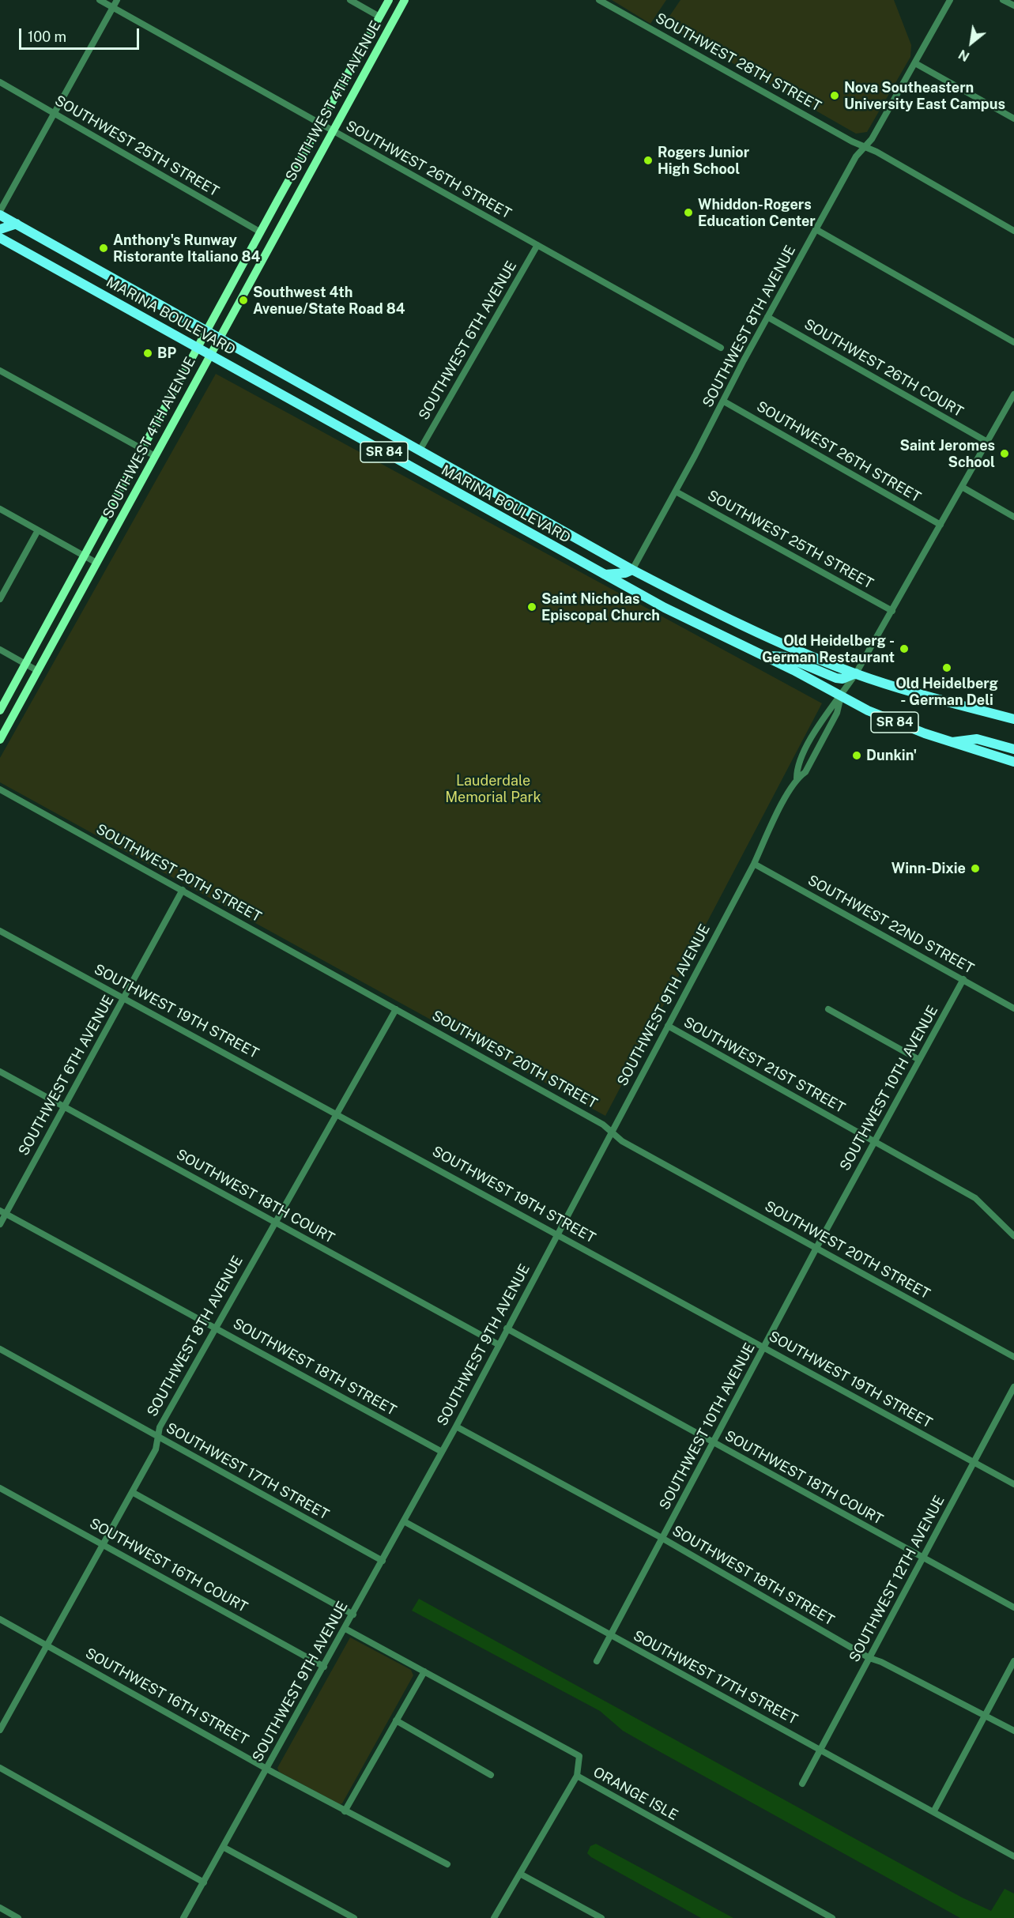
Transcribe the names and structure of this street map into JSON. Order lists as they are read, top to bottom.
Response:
{
  "streets": {
    "main road": ["SOUTHWEST 4TH AVENUE", "MARINA BOULEVARD", "SR 84"],
    "street": [
      "SOUTHWEST 28TH STREET",
      "SOUTHWEST 25TH STREET",
      "SOUTHWEST 26TH STREET",
      "SOUTHWEST 8TH AVENUE",
      "SOUTHWEST 6TH AVENUE",
      "SOUTHWEST 26TH COURT",
      "SOUTHWEST 20TH STREET",
      "SOUTHWEST 22ND STREET",
      "SOUTHWEST 9TH AVENUE",
      "SOUTHWEST 19TH STREET",
      "SOUTHWEST 21ST STREET",
      "SOUTHWEST 10TH AVENUE",
      "SOUTHWEST 18TH COURT",
      "SOUTHWEST 18TH STREET",
      "SOUTHWEST 17TH STREET",
      "SOUTHWEST 16TH COURT",
      "SOUTHWEST 12TH AVENUE",
      "SOUTHWEST 16TH STREET",
      "ORANGE ISLE"
    ]
  },
  "crossings": [
    ["SOUTHWEST 28TH STREET", "SOUTHWEST 8TH AVENUE"],
    ["SOUTHWEST 4TH AVENUE", "SOUTHWEST 25TH STREET"],
    ["SOUTHWEST 4TH AVENUE", "SOUTHWEST 26TH STREET"],
    ["SOUTHWEST 4TH AVENUE", "MARINA BOULEVARD"],
    ["SOUTHWEST 25TH STREET", "SOUTHWEST 8TH AVENUE"],
    ["SOUTHWEST 25TH STREET", "SOUTHWEST 9TH AVENUE"],
    ["SOUTHWEST 26TH STREET", "SOUTHWEST 8TH AVENUE"],
    ["SOUTHWEST 26TH STREET", "SOUTHWEST 6TH AVENUE"],
    ["SOUTHWEST 26TH STREET", "SOUTHWEST 9TH AVENUE"],
    ["MARINA BOULEVARD", "SOUTHWEST 8TH AVENUE"],
    ["MARINA BOULEVARD", "SOUTHWEST 6TH AVENUE"],
    ["MARINA BOULEVARD", "SOUTHWEST 9TH AVENUE"],
    ["SOUTHWEST 8TH AVENUE", "SOUTHWEST 26TH COURT"],
    ["SOUTHWEST 8TH AVENUE", "SOUTHWEST 20TH STREET"],
    ["SOUTHWEST 8TH AVENUE", "SOUTHWEST 19TH STREET"],
    ["SOUTHWEST 8TH AVENUE", "SOUTHWEST 18TH COURT"],
    ["SOUTHWEST 8TH AVENUE", "SOUTHWEST 18TH STREET"],
    ["SOUTHWEST 8TH AVENUE", "SOUTHWEST 17TH STREET"],
    ["SOUTHWEST 8TH AVENUE", "SOUTHWEST 16TH COURT"],
    ["SOUTHWEST 8TH AVENUE", "SOUTHWEST 16TH STREET"],
    ["SOUTHWEST 6TH AVENUE", "SOUTHWEST 20TH STREET"],
    ["SOUTHWEST 6TH AVENUE", "SOUTHWEST 19TH STREET"],
    ["SOUTHWEST 6TH AVENUE", "SOUTHWEST 18TH COURT"],
    ["SOUTHWEST 6TH AVENUE", "SOUTHWEST 18TH STREET"],
    ["SOUTHWEST 26TH COURT", "SOUTHWEST 9TH AVENUE"],
    ["SOUTHWEST 20TH STREET", "SOUTHWEST 9TH AVENUE"],
    ["SOUTHWEST 20TH STREET", "SOUTHWEST 10TH AVENUE"],
    ["SOUTHWEST 22ND STREET", "SOUTHWEST 9TH AVENUE"],
    ["SOUTHWEST 22ND STREET", "SOUTHWEST 10TH AVENUE"],
    ["SOUTHWEST 9TH AVENUE", "SOUTHWEST 19TH STREET"],
    ["SOUTHWEST 9TH AVENUE", "SOUTHWEST 21ST STREET"],
    ["SOUTHWEST 9TH AVENUE", "SOUTHWEST 18TH COURT"],
    ["SOUTHWEST 9TH AVENUE", "SOUTHWEST 18TH STREET"],
    ["SOUTHWEST 9TH AVENUE", "SOUTHWEST 17TH STREET"],
    ["SOUTHWEST 9TH AVENUE", "SOUTHWEST 16TH COURT"],
    ["SOUTHWEST 9TH AVENUE", "SOUTHWEST 16TH STREET"],
    ["SOUTHWEST 9TH AVENUE", "ORANGE ISLE"],
    ["SOUTHWEST 19TH STREET", "SOUTHWEST 10TH AVENUE"],
    ["SOUTHWEST 19TH STREET", "SOUTHWEST 12TH AVENUE"],
    ["SOUTHWEST 21ST STREET", "SOUTHWEST 10TH AVENUE"],
    ["SOUTHWEST 10TH AVENUE", "SOUTHWEST 18TH COURT"],
    ["SOUTHWEST 10TH AVENUE", "SOUTHWEST 18TH STREET"],
    ["SOUTHWEST 10TH AVENUE", "SOUTHWEST 17TH STREET"],
    ["SOUTHWEST 18TH COURT", "SOUTHWEST 12TH AVENUE"],
    ["SOUTHWEST 18TH STREET", "SOUTHWEST 12TH AVENUE"],
    ["SOUTHWEST 17TH STREET", "SOUTHWEST 12TH AVENUE"]
  ],
  "parks": ["Lauderdale Memorial Park"],
  "places": [
    "Nova Southeastern University East Campus",
    "Rogers Junior High School",
    "Whiddon-Rogers Education Center",
    "Anthony's Runway Ristorante Italiano 84",
    "Southwest 4th Avenue/State Road 84",
    "BP",
    "Saint Jeromes School",
    "Saint Nicholas Episcopal Church",
    "Old Heidelberg - German Restaurant",
    "Old Heidelberg - German Deli",
    "Dunkin'",
    "Winn-Dixie"
  ],
  "scale_bar": "100 m",
  "north": "bottom left"
}
